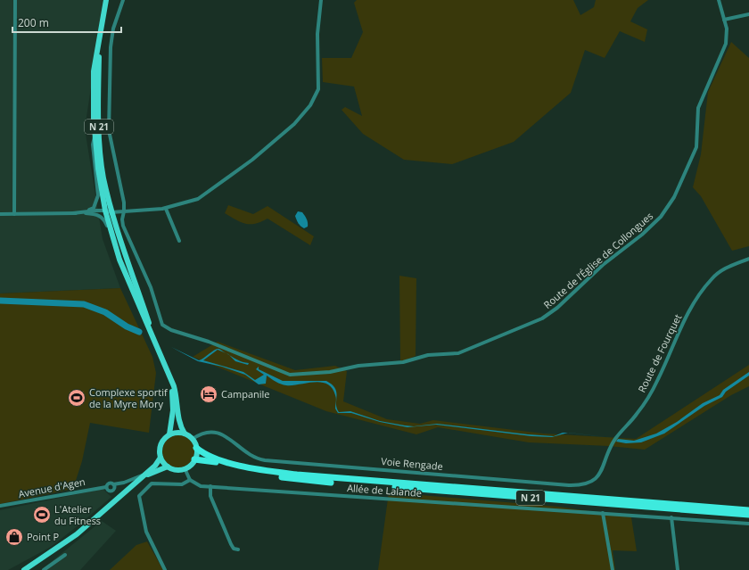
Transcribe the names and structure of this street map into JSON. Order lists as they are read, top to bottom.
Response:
{
  "streets": {
    "highway": ["N 21"],
    "street": [
      "Route de l’Église de Collongues",
      "Route de Fourquet",
      "Voie Rengade",
      "Avenue d'Agen",
      "Allée de Lalande"
    ]
  },
  "crossings": [
    ["N 21", "Voie Rengade"],
    ["Route de Fourquet", "Voie Rengade"]
  ],
  "places": {
    "hotel": ["Campanile"],
    "sports": ["Complexe sportif de la Myre Mory", "L'Atelier du Fitness"],
    "shop": ["Point P"]
  },
  "scale_bar": "200 m"
}
